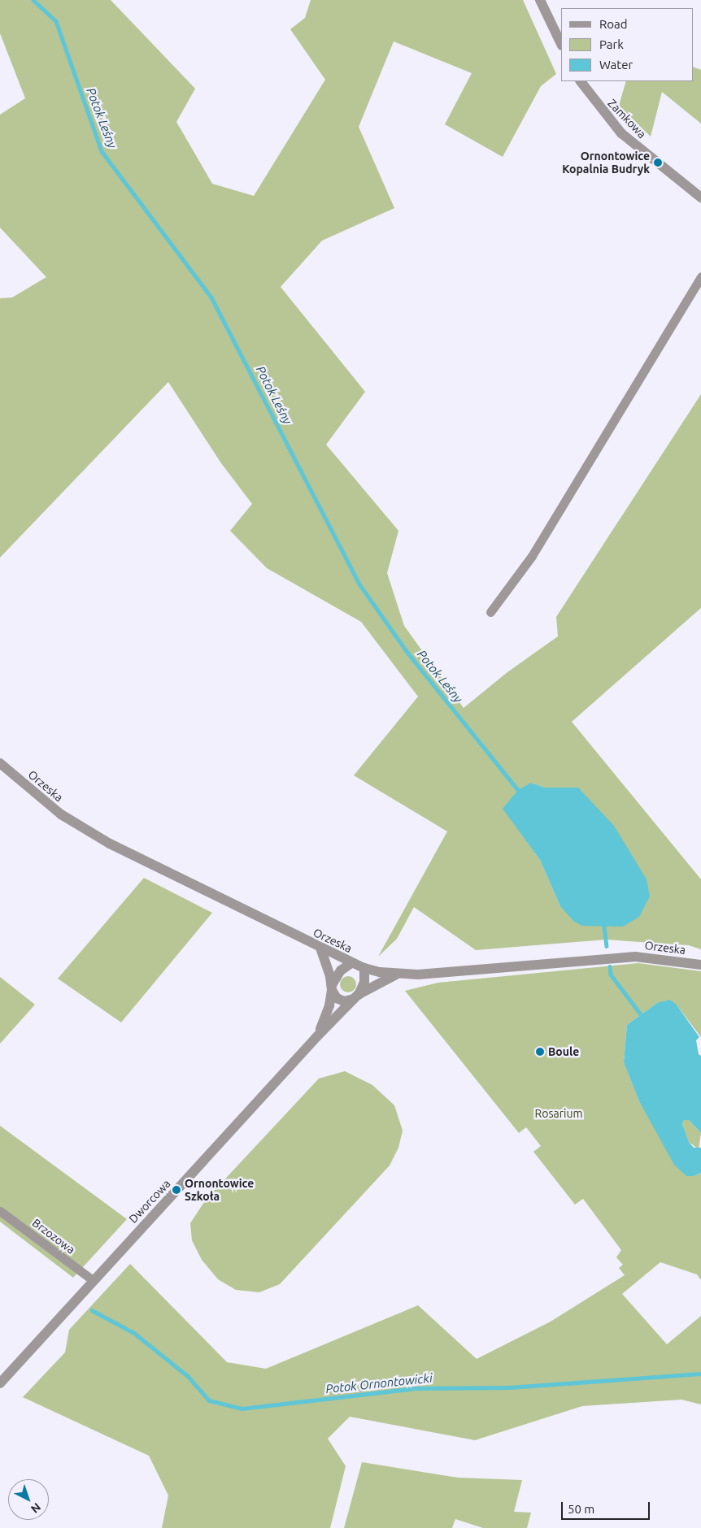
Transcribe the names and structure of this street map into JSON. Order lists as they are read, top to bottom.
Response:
{
  "streets": {
    "street": [
      "Zamkowa",
      "Orzeska",
      "Dworcowa",
      "Brzozowa"
    ]
  },
  "crossings": [
    ["Orzeska", "Dworcowa"],
    ["Dworcowa", "Brzozowa"]
  ],
  "water": ["Potok Leśny", "Potok Ornontowicki"],
  "parks": ["Rosarium"],
  "places": ["Ornontowice Kopalnia Budryk", "Boule", "Ornontowice Szkoła"],
  "legend": ["Road", "Park", "Water"],
  "scale_bar": "50 m",
  "north": "bottom right"
}
